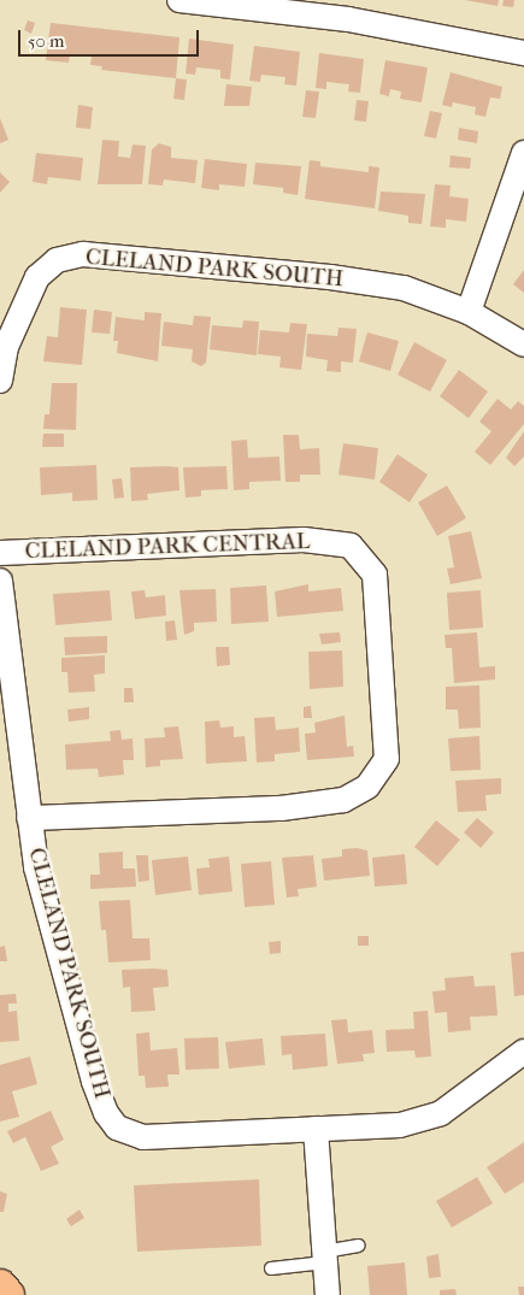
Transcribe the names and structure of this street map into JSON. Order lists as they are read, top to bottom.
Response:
{
  "streets": {
    "street": ["CLELAND PARK SOUTH", "CLELAND PARK CENTRAL"]
  },
  "crossings": [
    ["CLELAND PARK SOUTH", "CLELAND PARK CENTRAL"]
  ],
  "scale_bar": "50 m"
}
